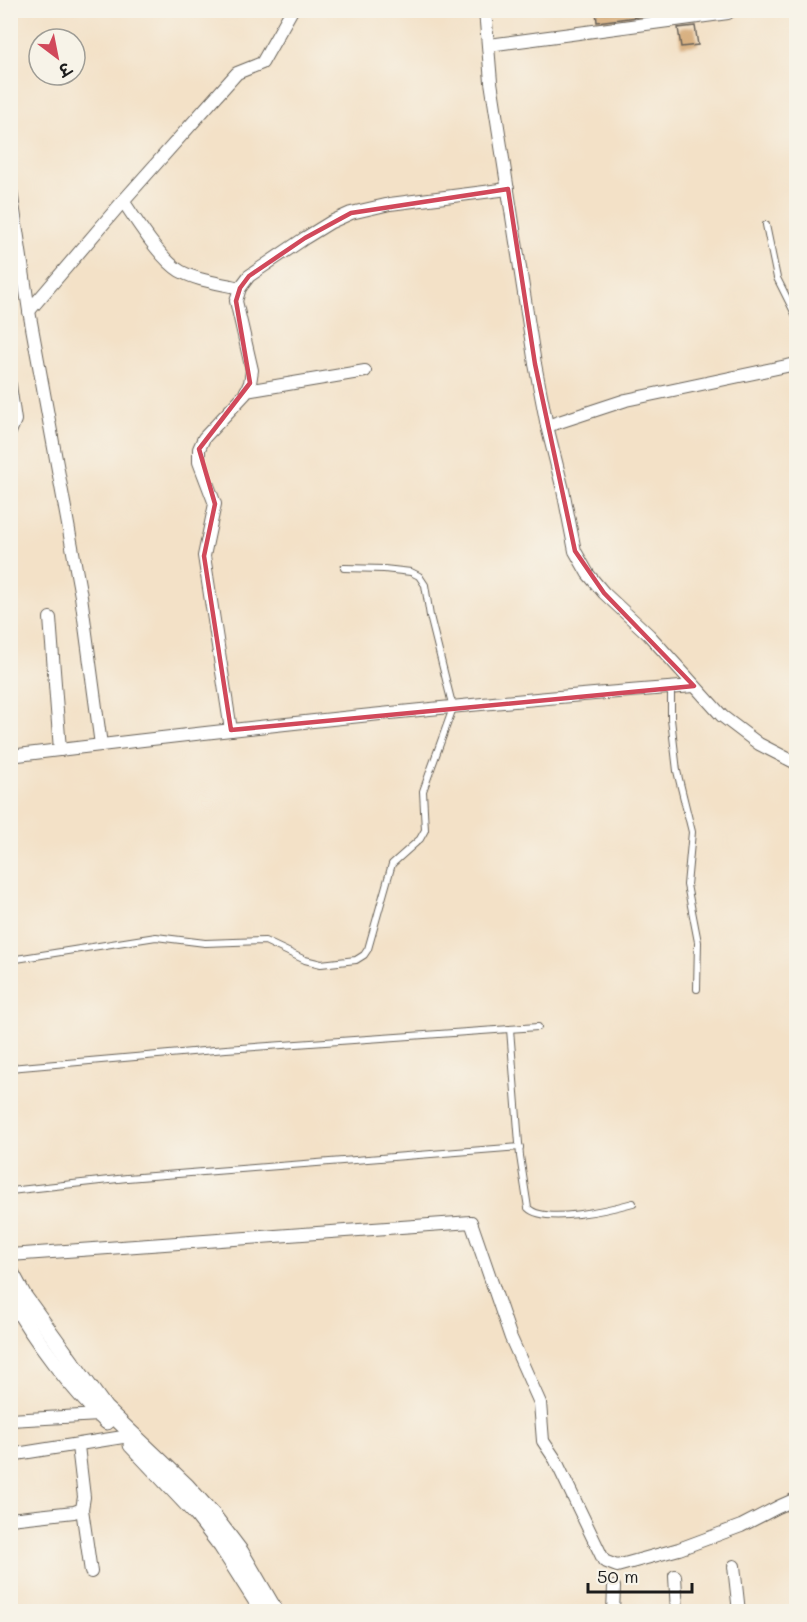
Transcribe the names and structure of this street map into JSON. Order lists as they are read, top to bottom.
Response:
{
  "scale_bar": "50 m",
  "north": "bottom right"
}
